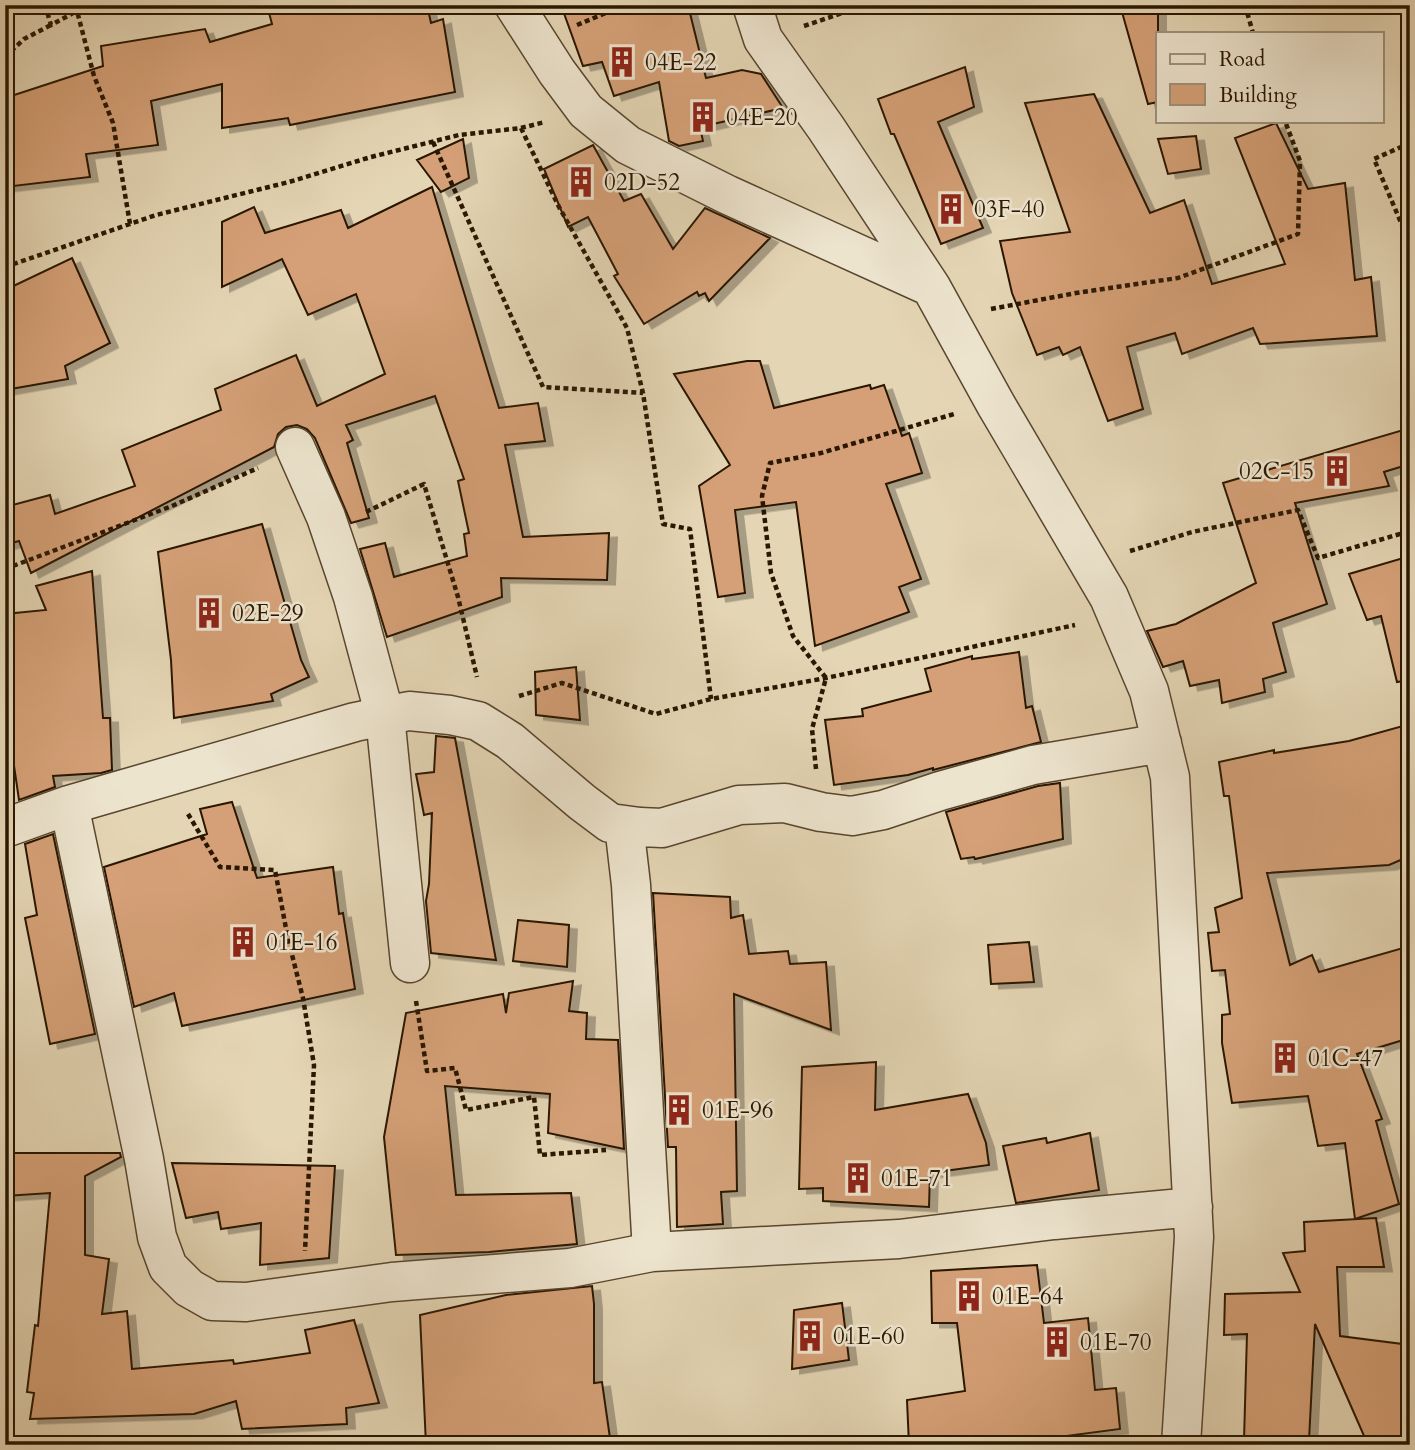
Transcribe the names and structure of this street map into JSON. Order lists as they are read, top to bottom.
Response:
{
  "places": {
    "building": [
      "04E-22",
      "04E-20",
      "02D-52",
      "03F-40",
      "02C-15",
      "02E-29",
      "01E-16",
      "01C-47",
      "01E-96",
      "01E-71",
      "01E-64",
      "01E-60",
      "01E-70"
    ]
  },
  "legend": ["Road", "Building"]
}
